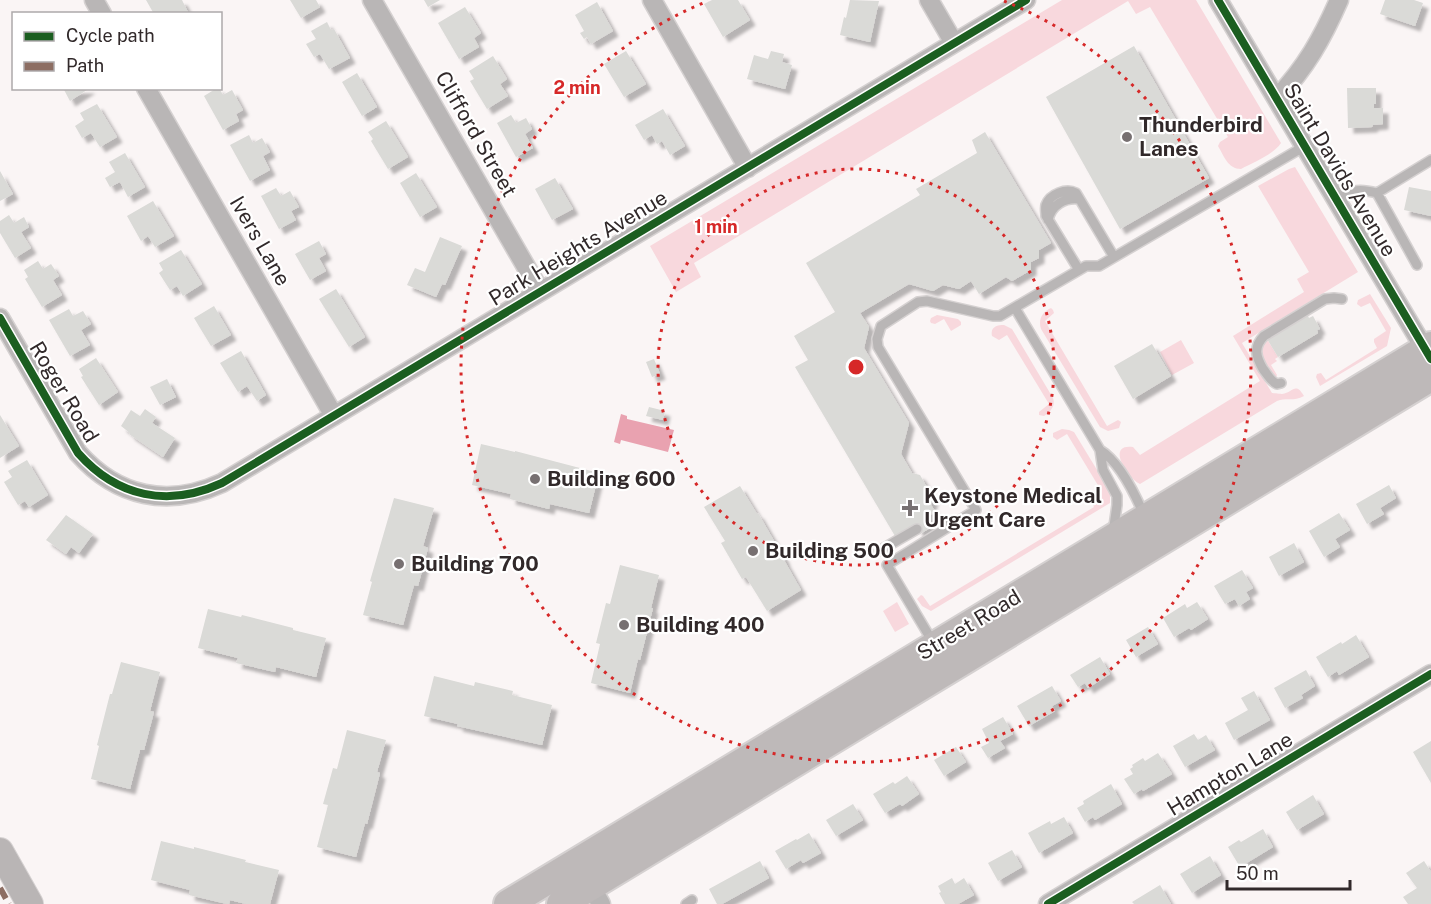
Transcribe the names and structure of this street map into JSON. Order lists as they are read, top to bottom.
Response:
{
  "streets": {
    "main road": ["Street Road"],
    "street": [
      "Clifford Street",
      "Saint Davids Avenue",
      "Ivers Lane",
      "Park Heights Avenue",
      "Roger Road",
      "Hampton Lane"
    ]
  },
  "crossings": [
    ["Clifford Street", "Park Heights Avenue"],
    ["Saint Davids Avenue", "Street Road"],
    ["Ivers Lane", "Park Heights Avenue"],
    ["Park Heights Avenue", "Roger Road"]
  ],
  "places": {
    "other": [
      "Thunderbird Lanes",
      "Building 600",
      "Building 500",
      "Building 700",
      "Building 400"
    ],
    "health": ["Keystone Medical Urgent Care"]
  },
  "legend": ["Cycle path", "Path"],
  "scale_bar": "50 m",
  "rings": ["2 min", "1 min"]
}
